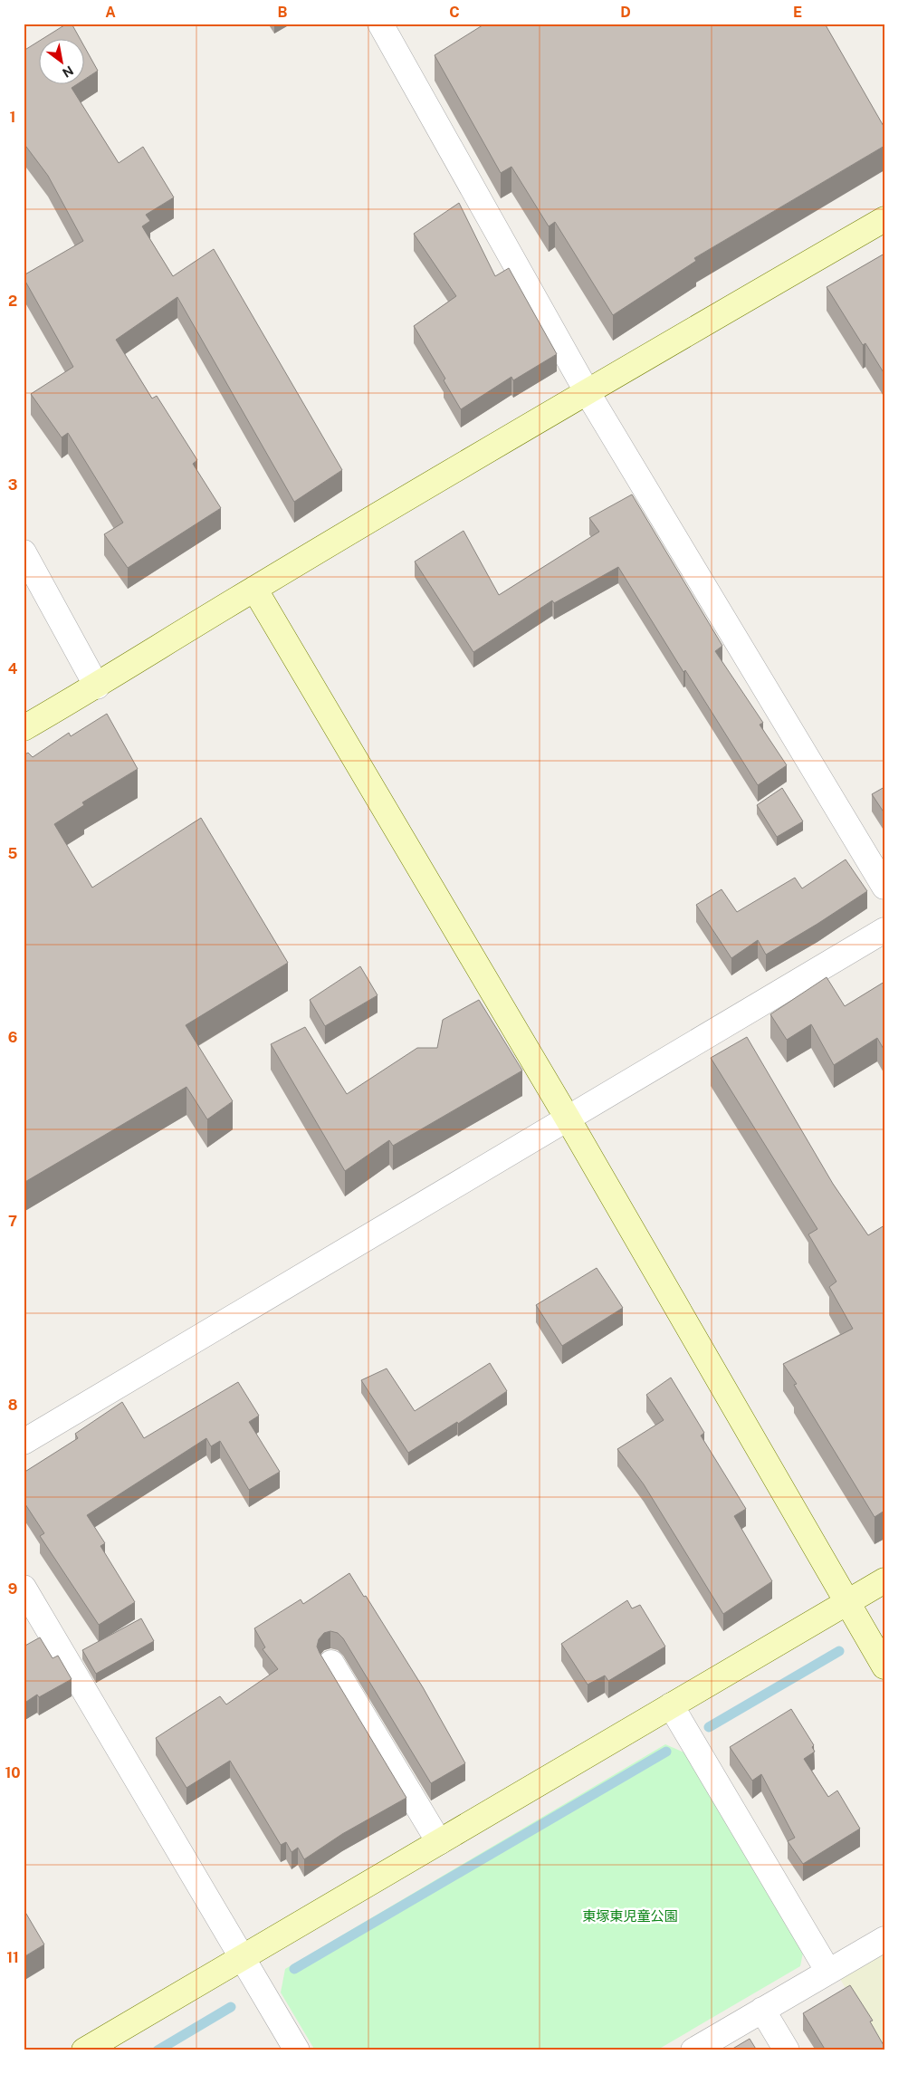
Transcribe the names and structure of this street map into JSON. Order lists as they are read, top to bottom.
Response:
{
  "parks": ["東塚東児童公園"],
  "north": "bottom right",
  "grid": {
    "columns": [
      "A",
      "B",
      "C",
      "D",
      "E"
    ],
    "rows": [
      "1",
      "2",
      "3",
      "4",
      "5",
      "6",
      "7",
      "8",
      "9",
      "10",
      "11"
    ]
  }
}
